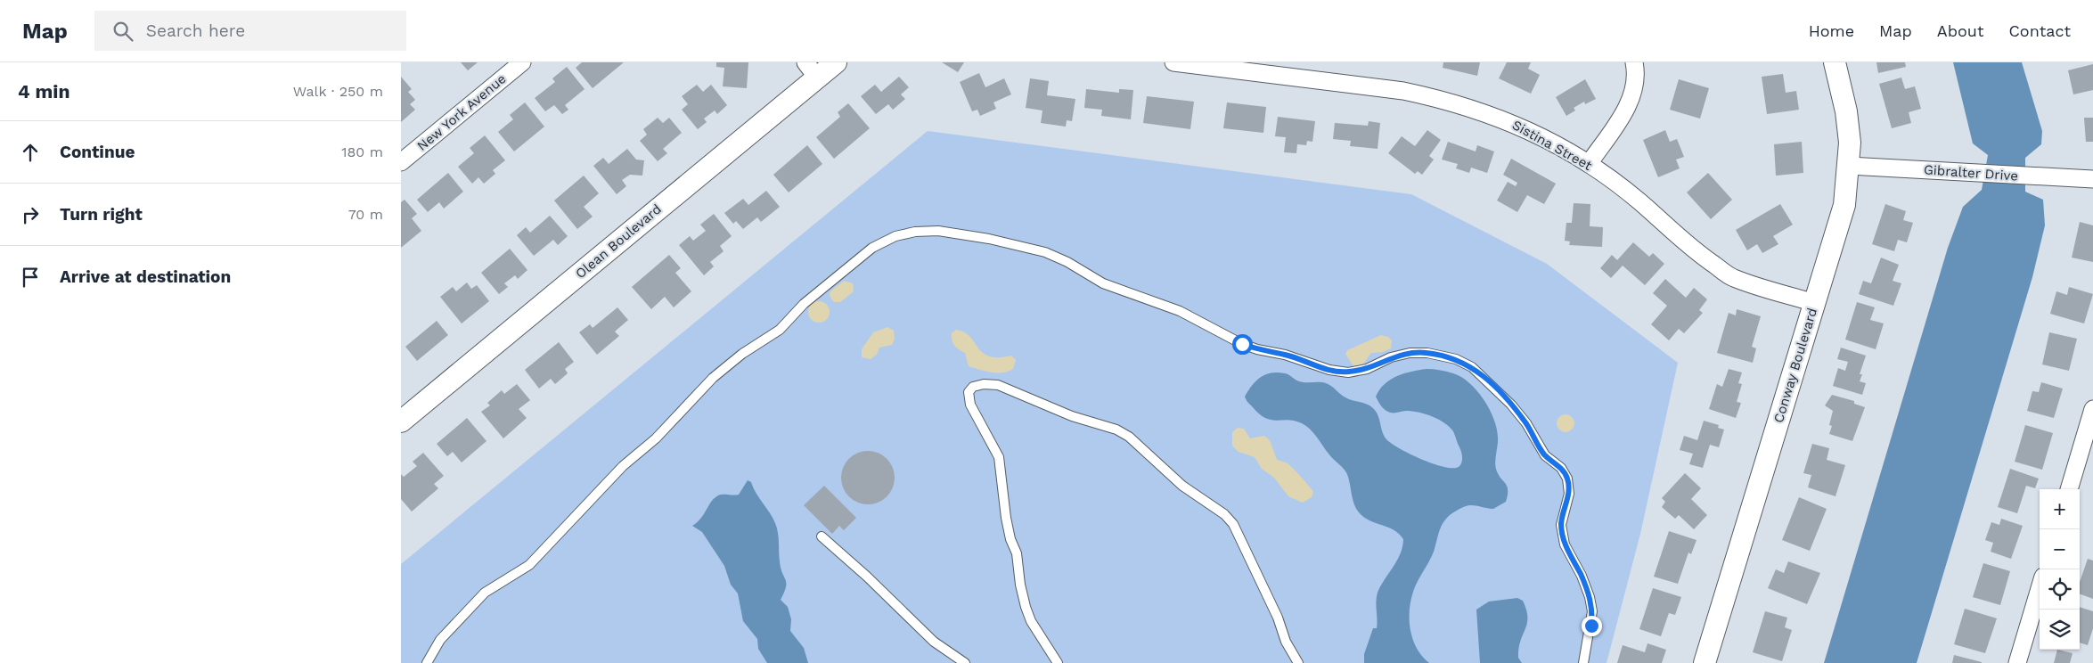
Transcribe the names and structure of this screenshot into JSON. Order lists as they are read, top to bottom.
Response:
{
  "streets": {
    "street": [
      "New York Avenue",
      "Sistina Street",
      "Gibralter Drive",
      "Olean Boulevard",
      "Conway Boulevard"
    ]
  },
  "crossings": [
    ["Sistina Street", "Conway Boulevard"],
    ["Gibralter Drive", "Conway Boulevard"]
  ],
  "page": {
    "header": "Map",
    "search": "Search here",
    "nav": [
      "Home",
      "Map",
      "About",
      "Contact"
    ],
    "heading": ["4 min", "Walk · 250 m"],
    "list": [
      ["Continue", "180 m"],
      ["Turn right", "70 m"],
      "Arrive at destination"
    ],
    "map_buttons": ["+", "−"]
  }
}
